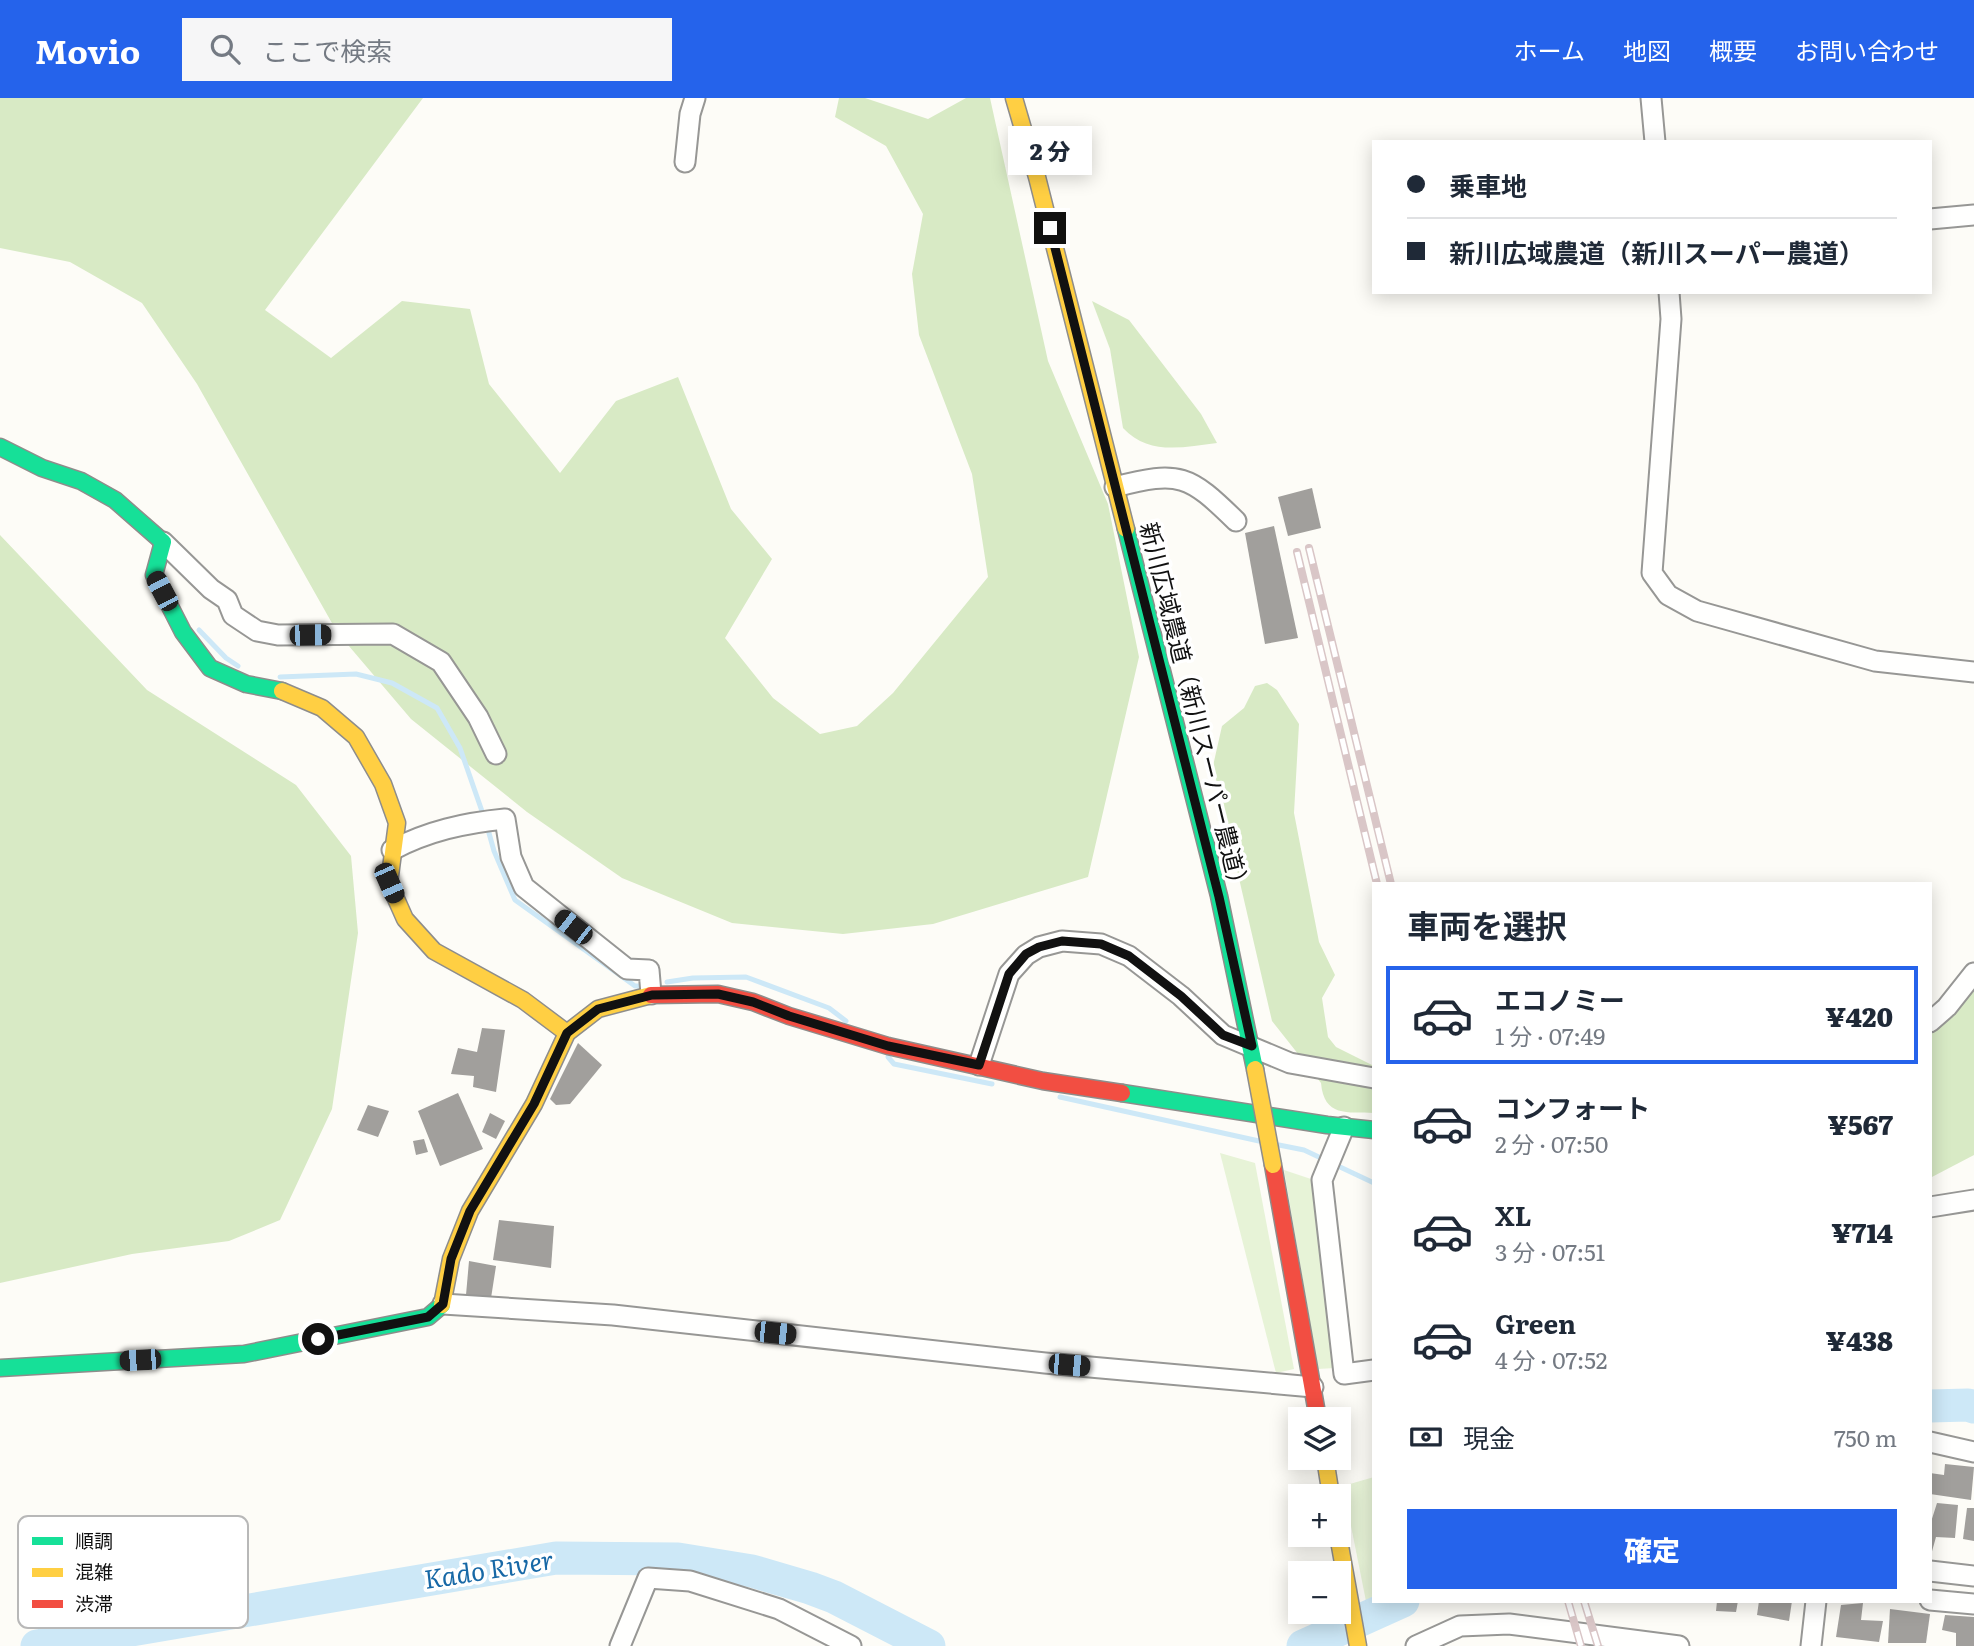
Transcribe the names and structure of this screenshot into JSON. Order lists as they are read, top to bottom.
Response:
{
  "streets": {
    "street": ["新川広域農道（新川スーパー農道）"]
  },
  "water": ["Kado River"],
  "legend": ["順調", "混雑", "渋滞"],
  "page": {
    "header": "Movio",
    "search": "ここで検索",
    "nav": [
      "ホーム",
      "地図",
      "概要",
      "お問い合わせ"
    ],
    "bubble": "2 分",
    "banner": ["乗車地", "新川広域農道（新川スーパー農道）"],
    "heading": "車両を選択",
    "list": [
      {
        "name": "エコノミー",
        "note": "1 分 · 07:49",
        "value": "¥420"
      },
      {
        "name": "コンフォート",
        "note": "2 分 · 07:50",
        "value": "¥567"
      },
      {
        "name": "XL",
        "note": "3 分 · 07:51",
        "value": "¥714"
      },
      {
        "name": "Green",
        "note": "4 分 · 07:52",
        "value": "¥438"
      }
    ],
    "pay": ["現金", "750 m"],
    "map_buttons": ["+", "−"],
    "buttons": "確定"
  }
}
